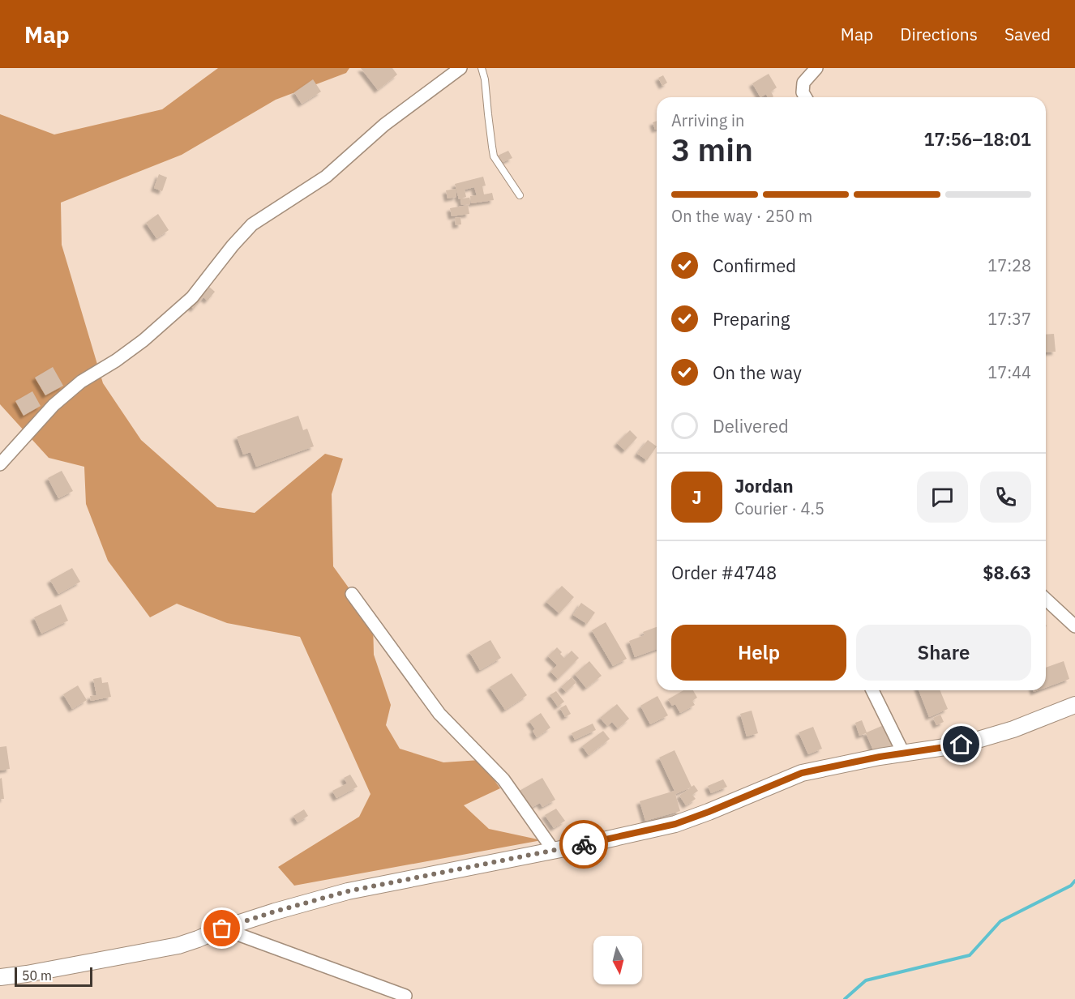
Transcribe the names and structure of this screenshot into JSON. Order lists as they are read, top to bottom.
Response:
{
  "scale_bar": "50 m",
  "north": "bottom",
  "page": {
    "header": "Map",
    "nav": ["Map", "Directions", "Saved"],
    "heading": ["3 min", "Arriving in", "17:56–18:01"],
    "panel": [
      "Jordan",
      "Courier · 4.5",
      "Order #4748",
      "$8.63"
    ],
    "bar": "On the way · 250 m",
    "list": [
      ["Confirmed", "17:28"],
      ["Preparing", "17:37"],
      ["On the way", "17:44"],
      "Delivered"
    ],
    "round": "J",
    "buttons": ["Help", "Share"],
    "scale": "50 m"
  }
}
